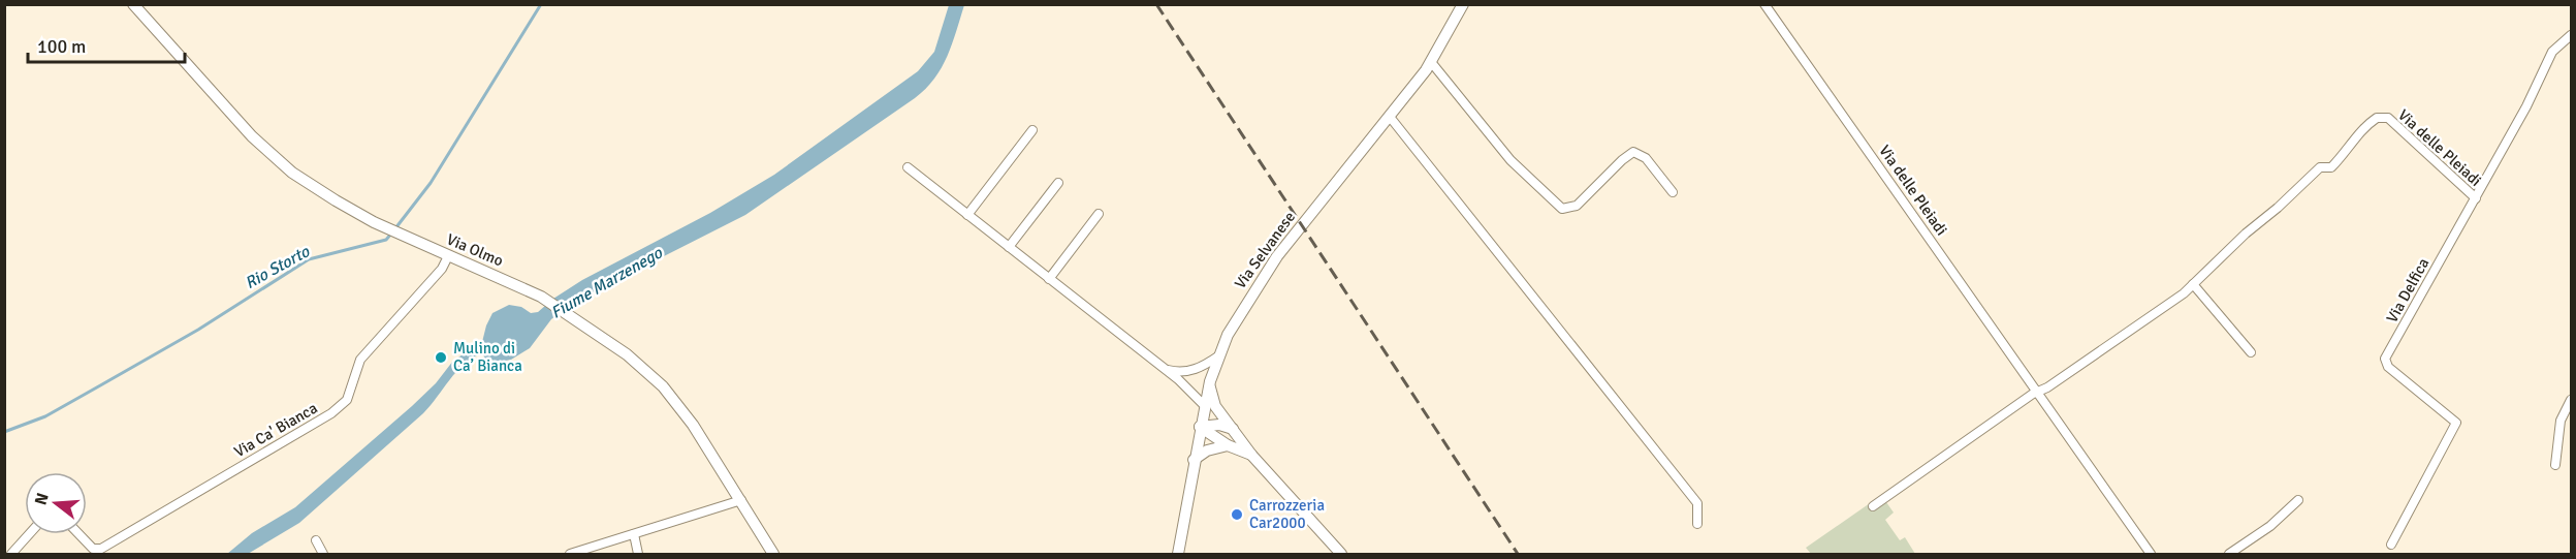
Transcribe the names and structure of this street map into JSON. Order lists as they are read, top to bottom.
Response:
{
  "streets": {
    "street": [
      "Via delle Pleiadi",
      "Via Olmo",
      "Via Selvanese",
      "Via Delfica",
      "Via Ca' Bianca"
    ]
  },
  "crossings": [
    ["Via delle Pleiadi", "Via Delfica"],
    ["Via Olmo", "Via Ca' Bianca"]
  ],
  "water": ["Rio Storto", "Fiume Marzenego"],
  "places": ["Mulino di Ca’ Bianca", "Carrozzeria Car2000"],
  "scale_bar": "100 m",
  "north": "left"
}
